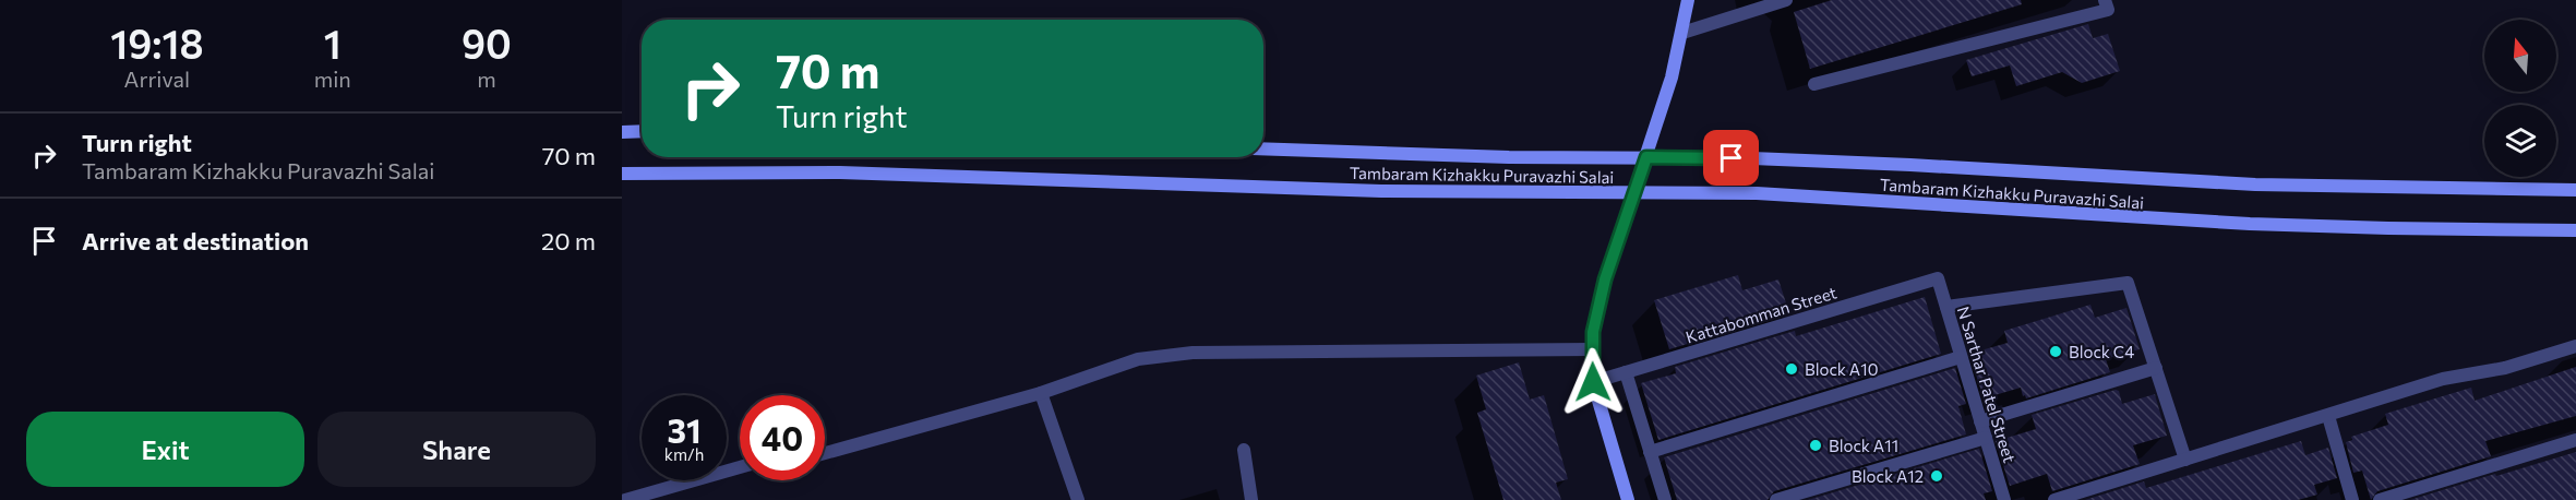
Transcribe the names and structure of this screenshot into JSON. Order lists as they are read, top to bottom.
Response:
{
  "streets": {
    "main road": ["Tambaram Kizhakku Puravazhi Salai"],
    "street": ["Kattabomman Street", "N Sarthar Patel Street"]
  },
  "crossings": [
    ["Kattabomman Street", "N Sarthar Patel Street"]
  ],
  "places": [
    "Block C4",
    "Block A10",
    "Block A11",
    "Block A12"
  ],
  "north": "top",
  "page": {
    "eta": [
      "19:18",
      "Arrival",
      "1",
      "min",
      "90",
      "m"
    ],
    "turn": ["70 m", "Turn right"],
    "list": [
      {
        "name": "Turn right",
        "note": "Tambaram Kizhakku Puravazhi Salai",
        "value": "70 m"
      },
      {
        "name": "Arrive at destination",
        "value": "20 m"
      }
    ],
    "speed": "31 km/h",
    "limit": "40",
    "buttons": ["Exit", "Share"]
  }
}
